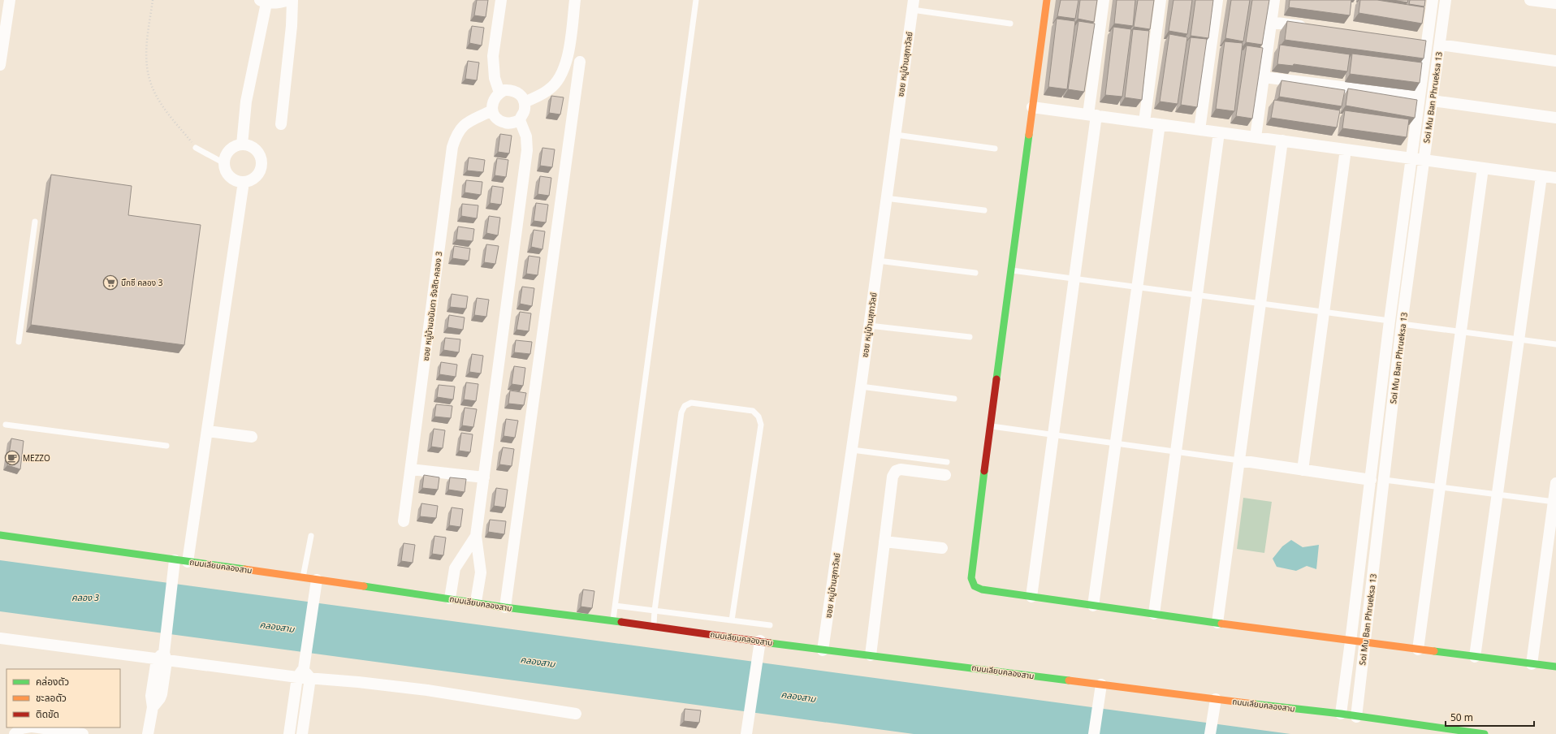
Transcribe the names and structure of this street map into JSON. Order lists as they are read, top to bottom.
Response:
{
  "streets": {
    "main road": ["ถนนเลียบคลองสาม"],
    "street": ["ซอย หมู่บ้านสุภาวัลย์", "Soi Mu Ban Phrueksa 13", "ซอย หมู่บ้านอนันดา รังสิต-คลอง 3"]
  },
  "crossings": [
    ["ซอย หมู่บ้านสุภาวัลย์", "ถนนเลียบคลองสาม"],
    ["Soi Mu Ban Phrueksa 13", "ถนนเลียบคลองสาม"]
  ],
  "water": ["คลอง 3", "คลองสาม"],
  "places": {
    "supermarket": ["บิ๊กซี คลอง 3"],
    "cafe": ["MEZZO"]
  },
  "legend": ["คล่องตัว", "ชะลอตัว", "ติดขัด"],
  "scale_bar": "50 m"
}
